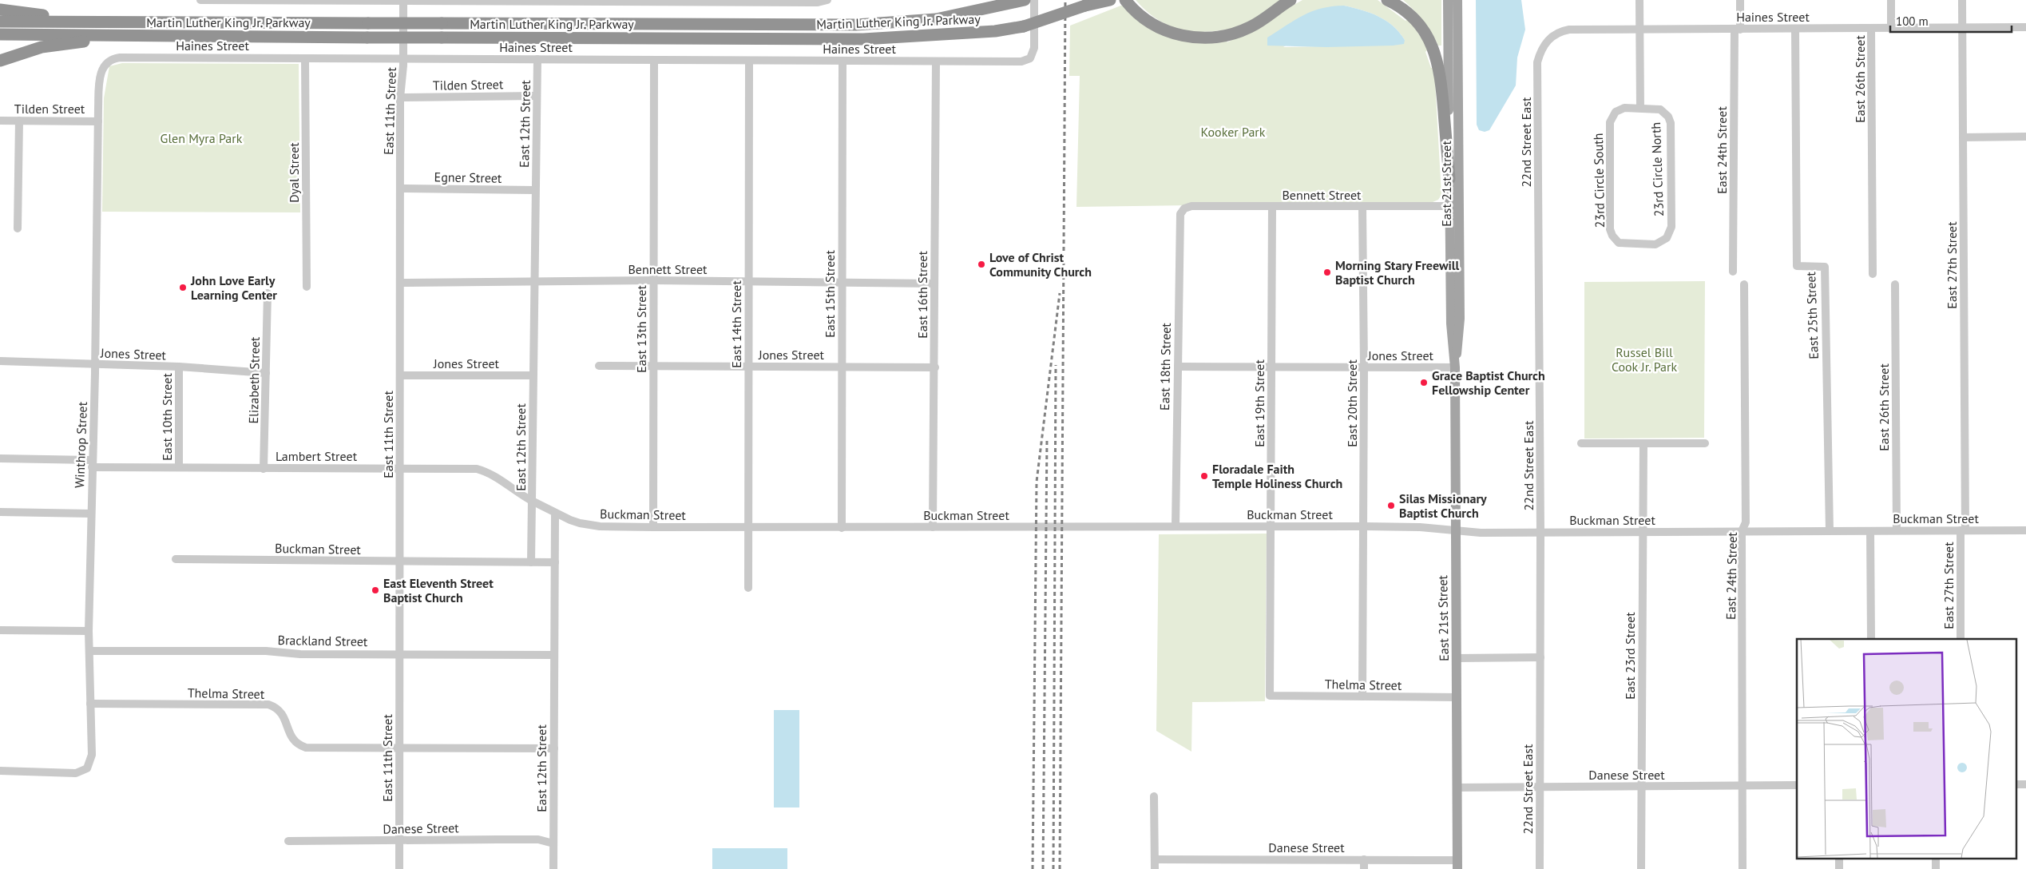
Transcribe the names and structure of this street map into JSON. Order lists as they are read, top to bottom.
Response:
{
  "streets": {
    "highway": ["Martin Luther King Jr. Parkway"],
    "main road": ["East 21st Street"],
    "street": [
      "Haines Street",
      "East 26th Street",
      "Tilden Street",
      "East 11th Street",
      "East 12th Street",
      "22nd Street East",
      "East 24th Street",
      "23rd Circle North",
      "Dyal Street",
      "Egner Street",
      "23rd Circle South",
      "Bennett Street",
      "East 27th Street",
      "East 15th Street",
      "East 16th Street",
      "East 25th Street",
      "East 14th Street",
      "East 13th Street",
      "Jones Street",
      "East 18th Street",
      "Elizabeth Street",
      "East 19th Street",
      "East 20th Street",
      "East 10th Street",
      "Winthrop Street",
      "Lambert Street",
      "Buckman Street",
      "Brackland Street",
      "East 23rd Street",
      "Thelma Street",
      "Danese Street"
    ]
  },
  "crossings": [
    ["Haines Street", "East 26th Street"],
    ["Haines Street", "Tilden Street"],
    ["Haines Street", "East 11th Street"],
    ["Haines Street", "East 12th Street"],
    ["Haines Street", "22nd Street East"],
    ["Haines Street", "East 24th Street"],
    ["Haines Street", "Dyal Street"],
    ["Haines Street", "East 27th Street"],
    ["Haines Street", "East 15th Street"],
    ["Haines Street", "East 16th Street"],
    ["Haines Street", "East 25th Street"],
    ["Haines Street", "East 14th Street"],
    ["Haines Street", "East 13th Street"],
    ["Haines Street", "Winthrop Street"],
    ["East 26th Street", "Buckman Street"],
    ["Tilden Street", "East 11th Street"],
    ["Tilden Street", "East 12th Street"],
    ["Tilden Street", "Winthrop Street"],
    ["East 11th Street", "Egner Street"],
    ["East 11th Street", "Bennett Street"],
    ["East 11th Street", "Jones Street"],
    ["East 11th Street", "Lambert Street"],
    ["East 11th Street", "Buckman Street"],
    ["East 11th Street", "Brackland Street"],
    ["East 11th Street", "Thelma Street"],
    ["East 11th Street", "Danese Street"],
    ["East 12th Street", "Egner Street"],
    ["East 12th Street", "Bennett Street"],
    ["East 12th Street", "Jones Street"],
    ["East 12th Street", "Lambert Street"],
    ["East 12th Street", "Buckman Street"],
    ["East 12th Street", "Brackland Street"],
    ["East 12th Street", "Thelma Street"],
    ["East 12th Street", "Danese Street"],
    ["22nd Street East", "Buckman Street"],
    ["22nd Street East", "Danese Street"],
    ["East 24th Street", "Buckman Street"],
    ["East 24th Street", "Danese Street"],
    ["23rd Circle North", "23rd Circle South"],
    ["East 21st Street", "Bennett Street"],
    ["East 21st Street", "Jones Street"],
    ["East 21st Street", "Buckman Street"],
    ["East 21st Street", "Thelma Street"],
    ["East 21st Street", "Danese Street"],
    ["Bennett Street", "East 15th Street"],
    ["Bennett Street", "East 16th Street"],
    ["Bennett Street", "East 14th Street"],
    ["Bennett Street", "East 13th Street"],
    ["Bennett Street", "East 18th Street"],
    ["Bennett Street", "East 19th Street"],
    ["Bennett Street", "East 20th Street"],
    ["East 27th Street", "Buckman Street"],
    ["East 15th Street", "Jones Street"],
    ["East 15th Street", "Buckman Street"],
    ["East 16th Street", "Jones Street"],
    ["East 16th Street", "Buckman Street"],
    ["East 25th Street", "Buckman Street"],
    ["East 14th Street", "Jones Street"],
    ["East 14th Street", "Buckman Street"],
    ["East 13th Street", "Jones Street"],
    ["East 13th Street", "Buckman Street"],
    ["Jones Street", "East 18th Street"],
    ["Jones Street", "Elizabeth Street"],
    ["Jones Street", "East 19th Street"],
    ["Jones Street", "East 20th Street"],
    ["Jones Street", "East 10th Street"],
    ["Jones Street", "Winthrop Street"],
    ["East 18th Street", "Buckman Street"],
    ["Elizabeth Street", "Lambert Street"],
    ["East 19th Street", "Buckman Street"],
    ["East 19th Street", "Thelma Street"],
    ["East 20th Street", "Buckman Street"],
    ["East 20th Street", "Thelma Street"],
    ["East 10th Street", "Lambert Street"],
    ["Winthrop Street", "Lambert Street"],
    ["Winthrop Street", "Brackland Street"],
    ["Winthrop Street", "Thelma Street"],
    ["Buckman Street", "East 23rd Street"],
    ["East 23rd Street", "Danese Street"]
  ],
  "parks": ["Kooker Park", "Glen Myra Park", "Russel Bill Cook Jr. Park"],
  "places": [
    "Love of Christ Community Church",
    "Morning Stary Freewill Baptist Church",
    "John Love Early Learning Center",
    "Grace Baptist Church Fellowship Center",
    "Floradale Faith Temple Holiness Church",
    "Silas Missionary Baptist Church",
    "East Eleventh Street Baptist Church"
  ],
  "scale_bar": "100 m"
}
